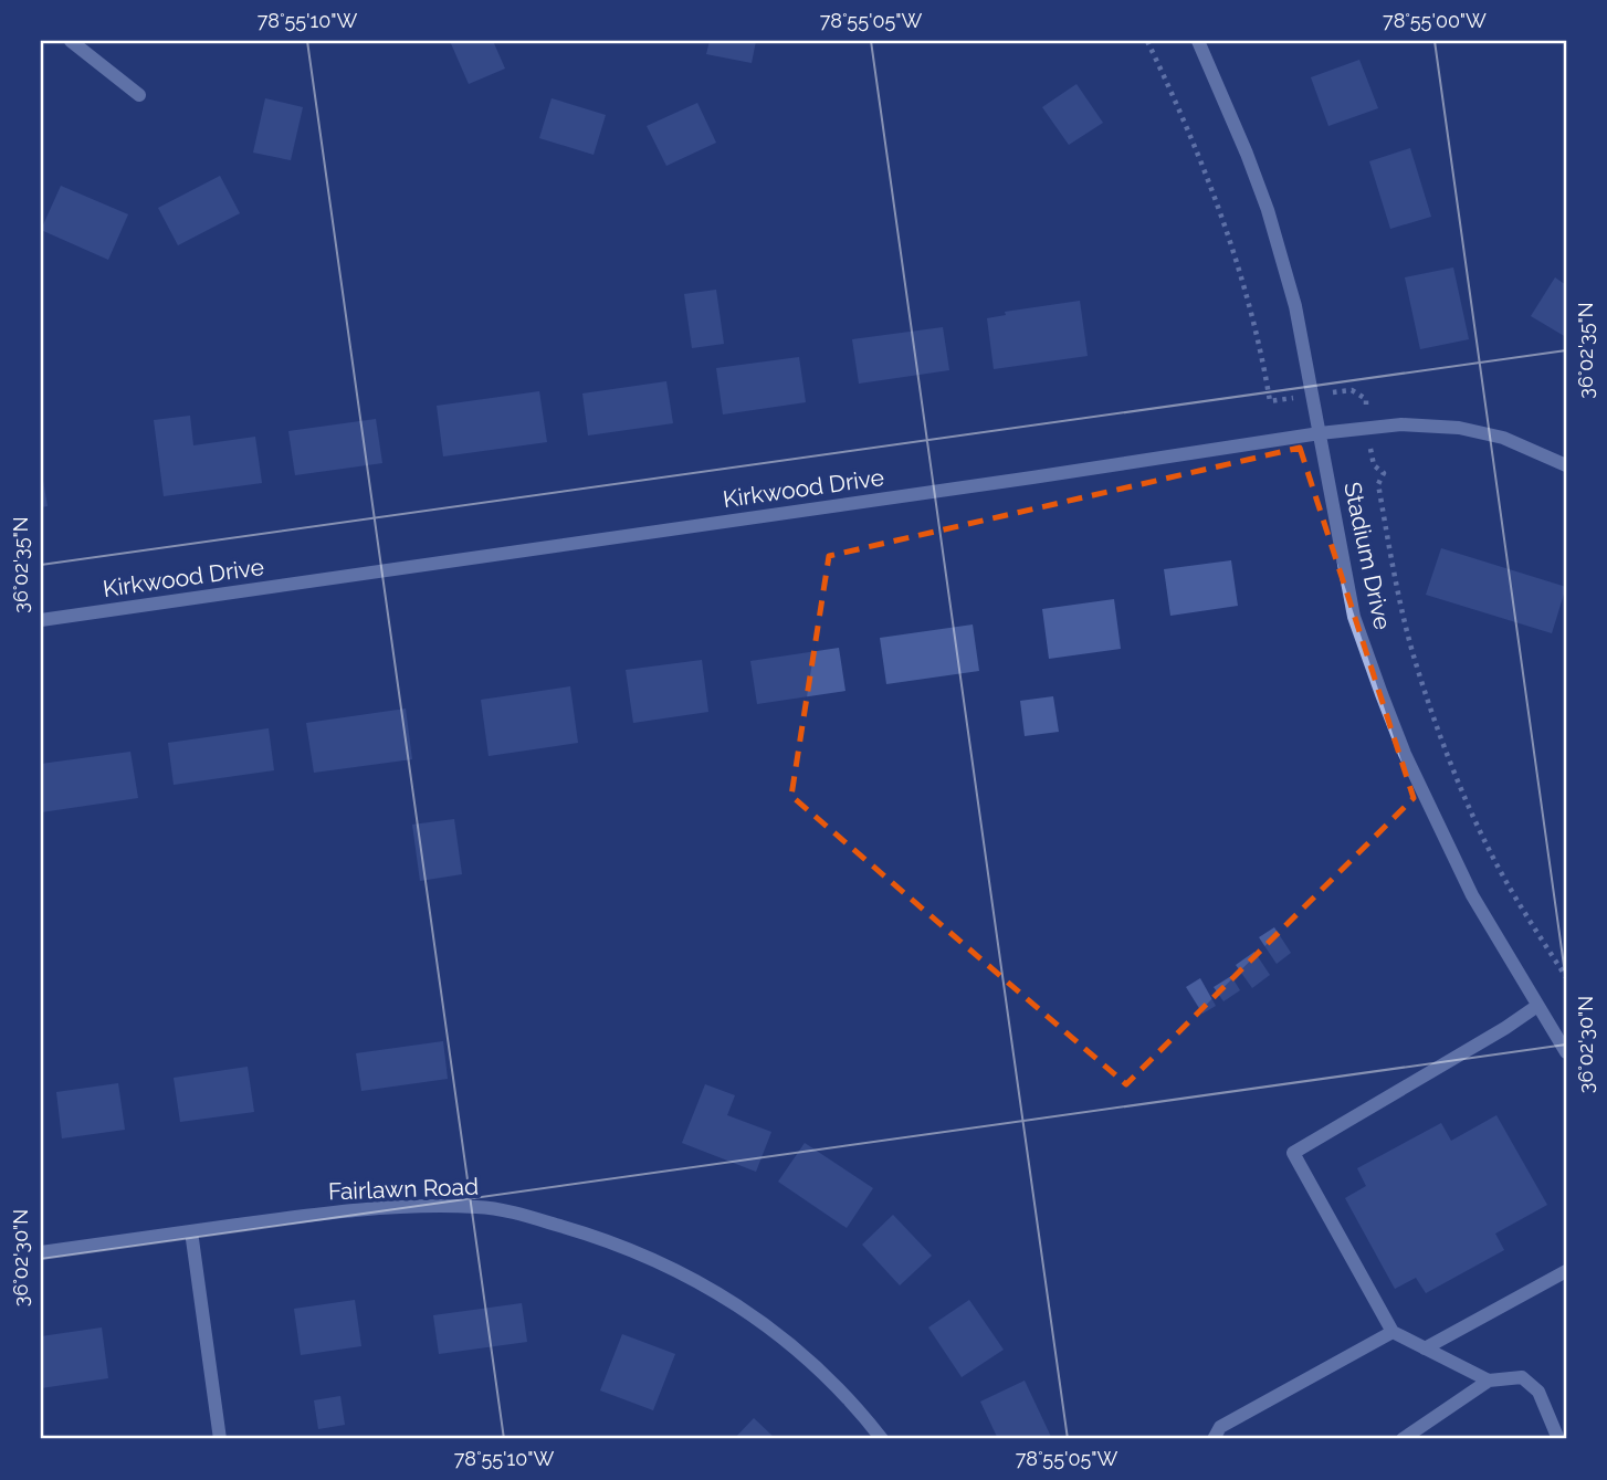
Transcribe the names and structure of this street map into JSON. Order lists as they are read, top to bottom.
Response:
{
  "streets": {
    "street": ["Kirkwood Drive", "Stadium Drive", "Fairlawn Road"]
  },
  "crossings": [
    ["Kirkwood Drive", "Stadium Drive"]
  ],
  "coordinates": [
    "78°55'10\"W",
    "78°55'05\"W",
    "78°55'00\"W",
    "36°02'35\"N",
    "36°02'30\"N"
  ]
}
